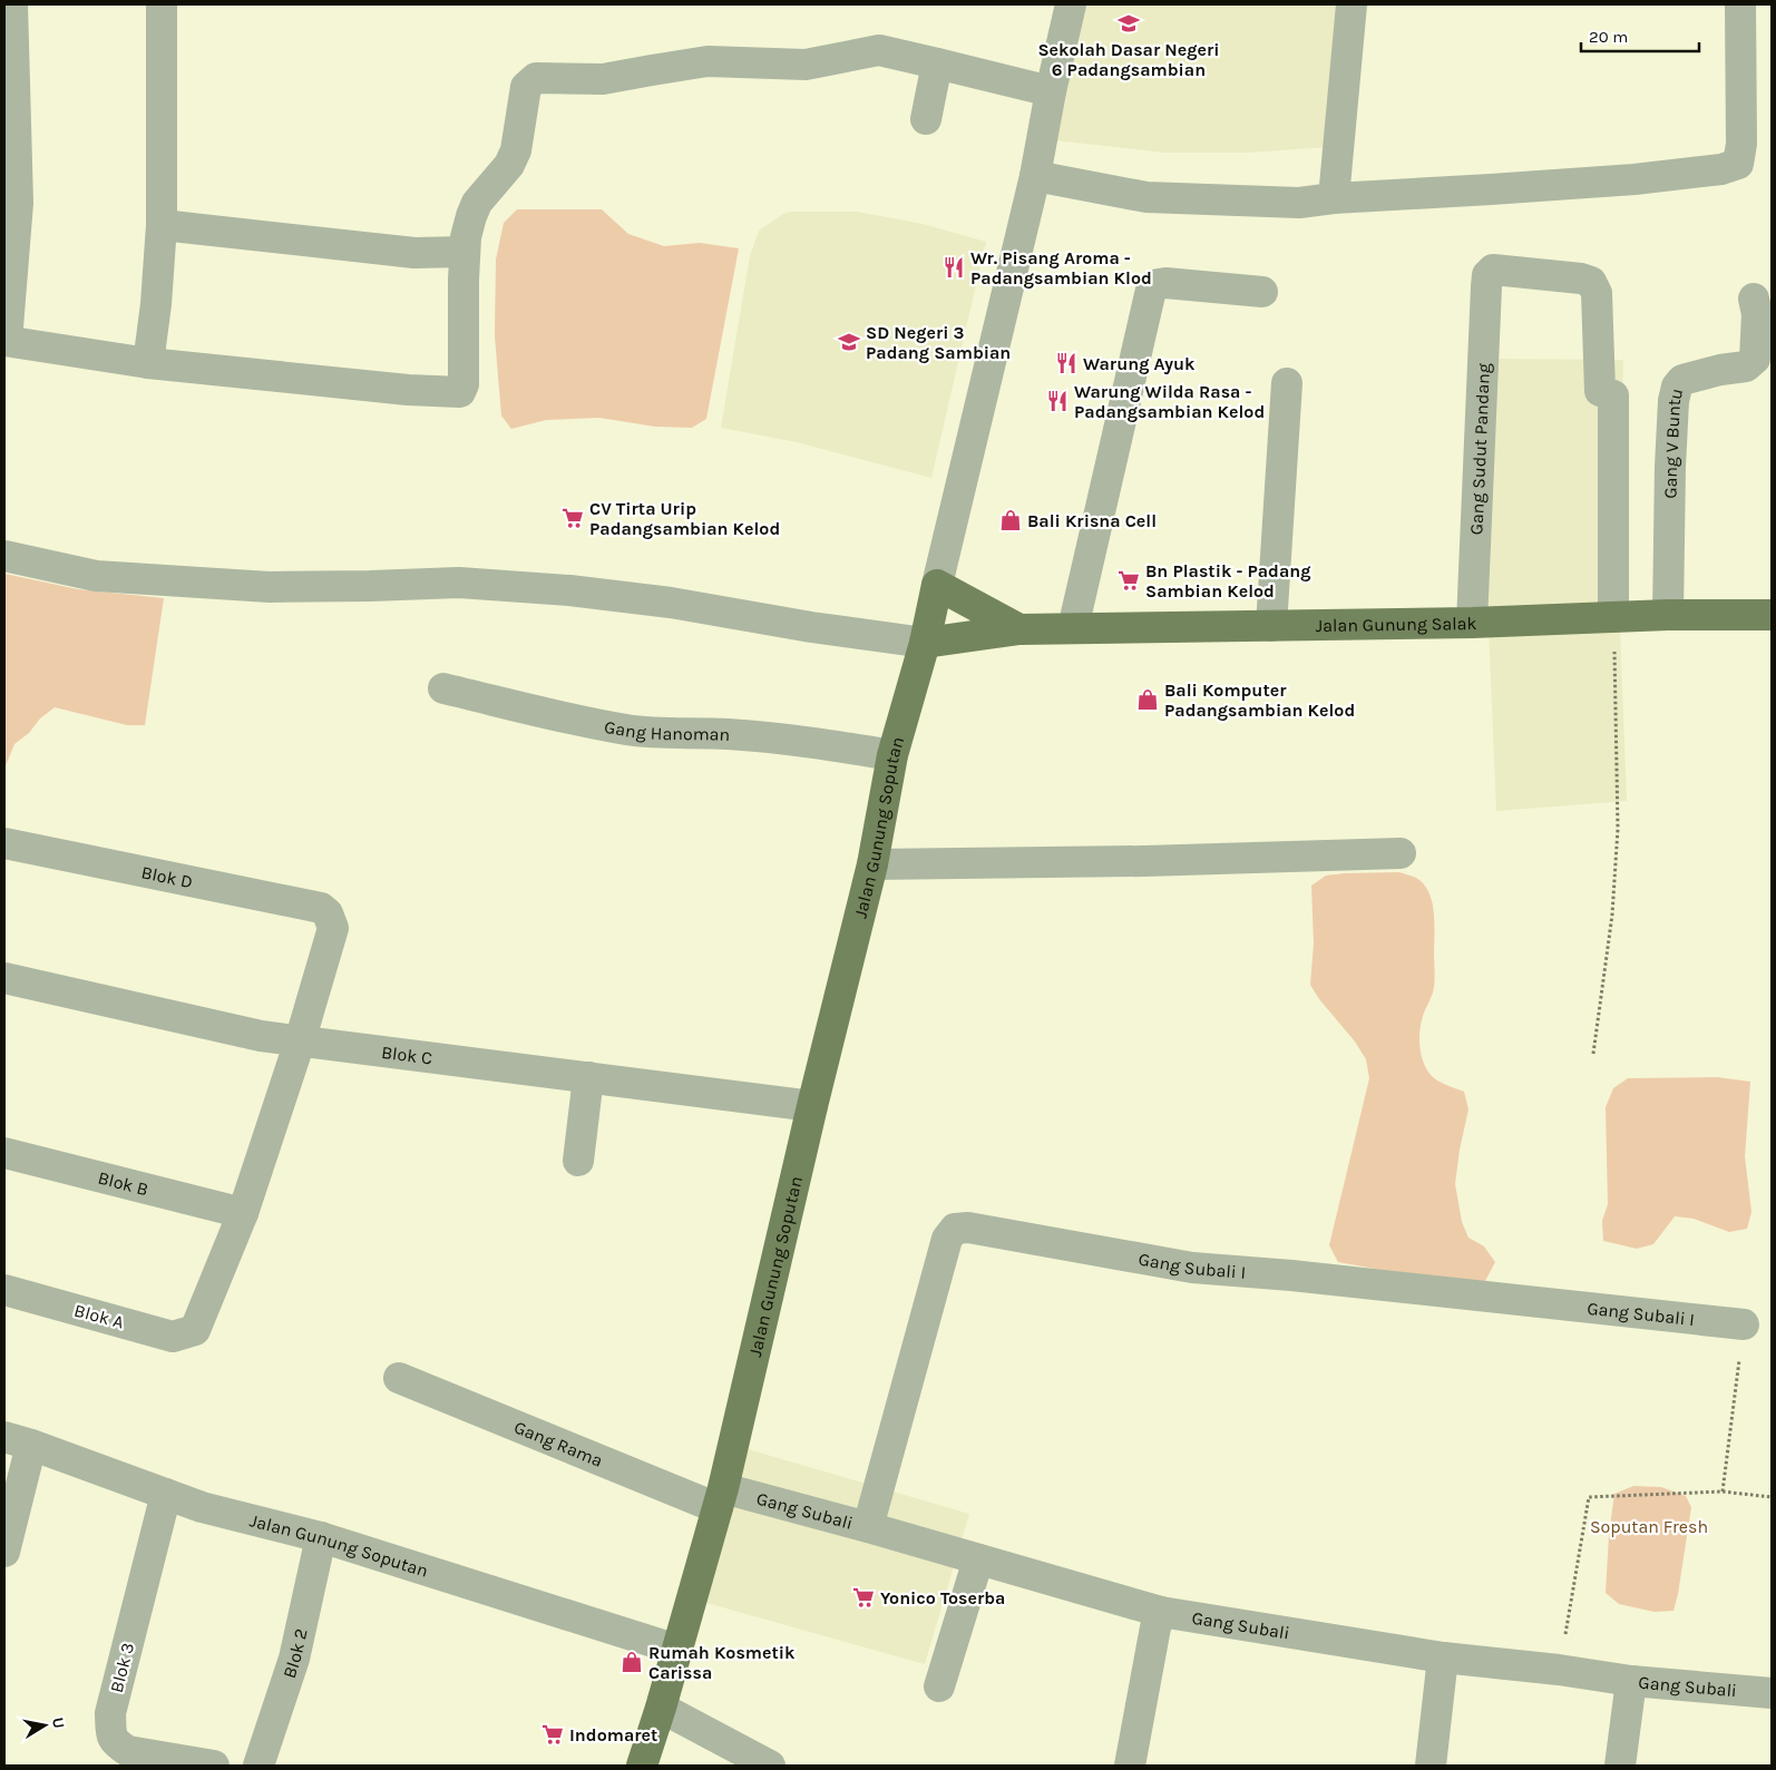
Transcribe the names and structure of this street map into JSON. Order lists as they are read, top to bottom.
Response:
{
  "streets": {
    "main road": ["Jalan Gunung Salak", "Jalan Gunung Soputan"],
    "street": [
      "Gang V Buntu",
      "Gang Sudut Pandang",
      "Gang Hanoman",
      "Blok D",
      "Blok C",
      "Blok B",
      "Gang Subali I",
      "Blok A",
      "Gang Rama",
      "Gang Subali",
      "Blok 2",
      "Blok 3"
    ]
  },
  "crossings": [
    ["Gang V Buntu", "Jalan Gunung Salak"],
    ["Gang Sudut Pandang", "Jalan Gunung Salak"],
    ["Jalan Gunung Salak", "Jalan Gunung Soputan"],
    ["Gang Hanoman", "Jalan Gunung Soputan"],
    ["Jalan Gunung Soputan", "Blok C"],
    ["Jalan Gunung Soputan", "Gang Rama"],
    ["Jalan Gunung Soputan", "Gang Subali"],
    ["Jalan Gunung Soputan", "Blok 2"],
    ["Jalan Gunung Soputan", "Blok 3"],
    ["Blok D", "Blok C"],
    ["Blok B", "Blok A"],
    ["Gang Subali I", "Gang Subali"],
    ["Gang Rama", "Gang Subali"]
  ],
  "parks": ["Soputan Fresh"],
  "places": {
    "school or university": ["Sekolah Dasar Negeri 6 Padangsambian", "SD Negeri 3 Padang Sambian"],
    "restaurant": ["Wr. Pisang Aroma - Padangsambian Klod", "Warung Ayuk", "Warung Wilda Rasa - Padangsambian Kelod"],
    "supermarket": [
      "CV Tirta Urip Padangsambian Kelod",
      "Bn Plastik - Padang Sambian Kelod",
      "Yonico Toserba",
      "Indomaret"
    ],
    "shop": ["Bali Krisna Cell", "Bali Komputer Padangsambian Kelod", "Rumah Kosmetik Carissa"]
  },
  "scale_bar": "20 m",
  "north": "right"
}
